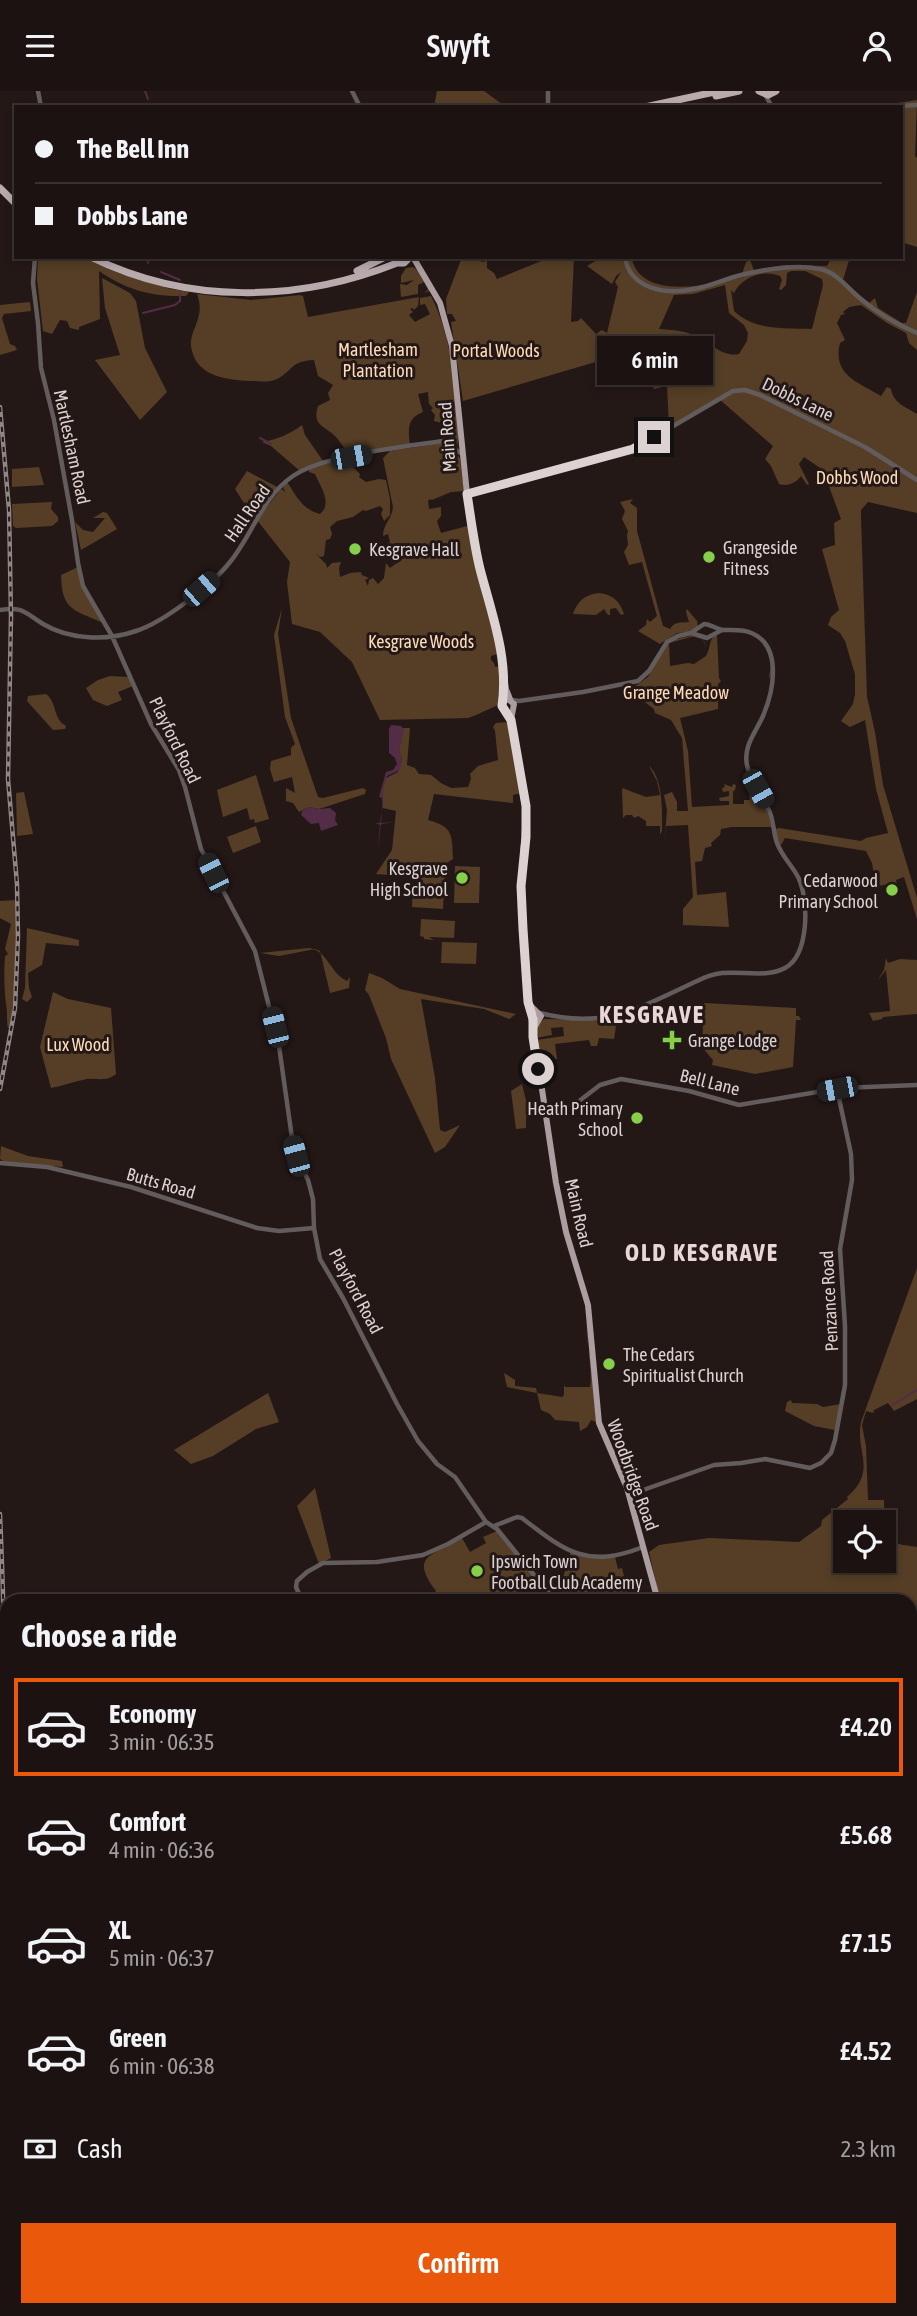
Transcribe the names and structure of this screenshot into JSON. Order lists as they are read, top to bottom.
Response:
{
  "streets": {
    "main road": ["Main Road", "Woodbridge Road"],
    "street": [
      "Dobbs Lane",
      "Martlesham Road",
      "Hall Road",
      "Playford Road",
      "Bell Lane",
      "Butts Road",
      "Penzance Road"
    ]
  },
  "crossings": [
    ["Dobbs Lane", "Main Road"],
    ["Main Road", "Hall Road"],
    ["Main Road", "Bell Lane"],
    ["Main Road", "Woodbridge Road"],
    ["Martlesham Road", "Hall Road"],
    ["Martlesham Road", "Playford Road"],
    ["Hall Road", "Playford Road"],
    ["Playford Road", "Butts Road"],
    ["Bell Lane", "Penzance Road"],
    ["Penzance Road", "Woodbridge Road"]
  ],
  "districts": ["KESGRAVE", "OLD KESGRAVE"],
  "parks": [
    "Martlesham Plantation",
    "Portal Woods",
    "Dobbs Wood",
    "Kesgrave Woods",
    "Grange Meadow",
    "Lux Wood"
  ],
  "places": {
    "other": [
      "Kesgrave Hall",
      "Grangeside Fitness",
      "Kesgrave High School",
      "Cedarwood Primary School",
      "Heath Primary School",
      "The Cedars Spiritualist Church",
      "Ipswich Town Football Club Academy"
    ],
    "health": ["Grange Lodge"]
  },
  "page": {
    "header": "Swyft",
    "banner": ["The Bell Inn", "Dobbs Lane"],
    "bubble": "6 min",
    "heading": "Choose a ride",
    "list": [
      {
        "name": "Economy",
        "note": "3 min · 06:35",
        "value": "£4.20"
      },
      {
        "name": "Comfort",
        "note": "4 min · 06:36",
        "value": "£5.68"
      },
      {
        "name": "XL",
        "note": "5 min · 06:37",
        "value": "£7.15"
      },
      {
        "name": "Green",
        "note": "6 min · 06:38",
        "value": "£4.52"
      }
    ],
    "pay": ["Cash", "2.3 km"],
    "buttons": "Confirm"
  }
}
